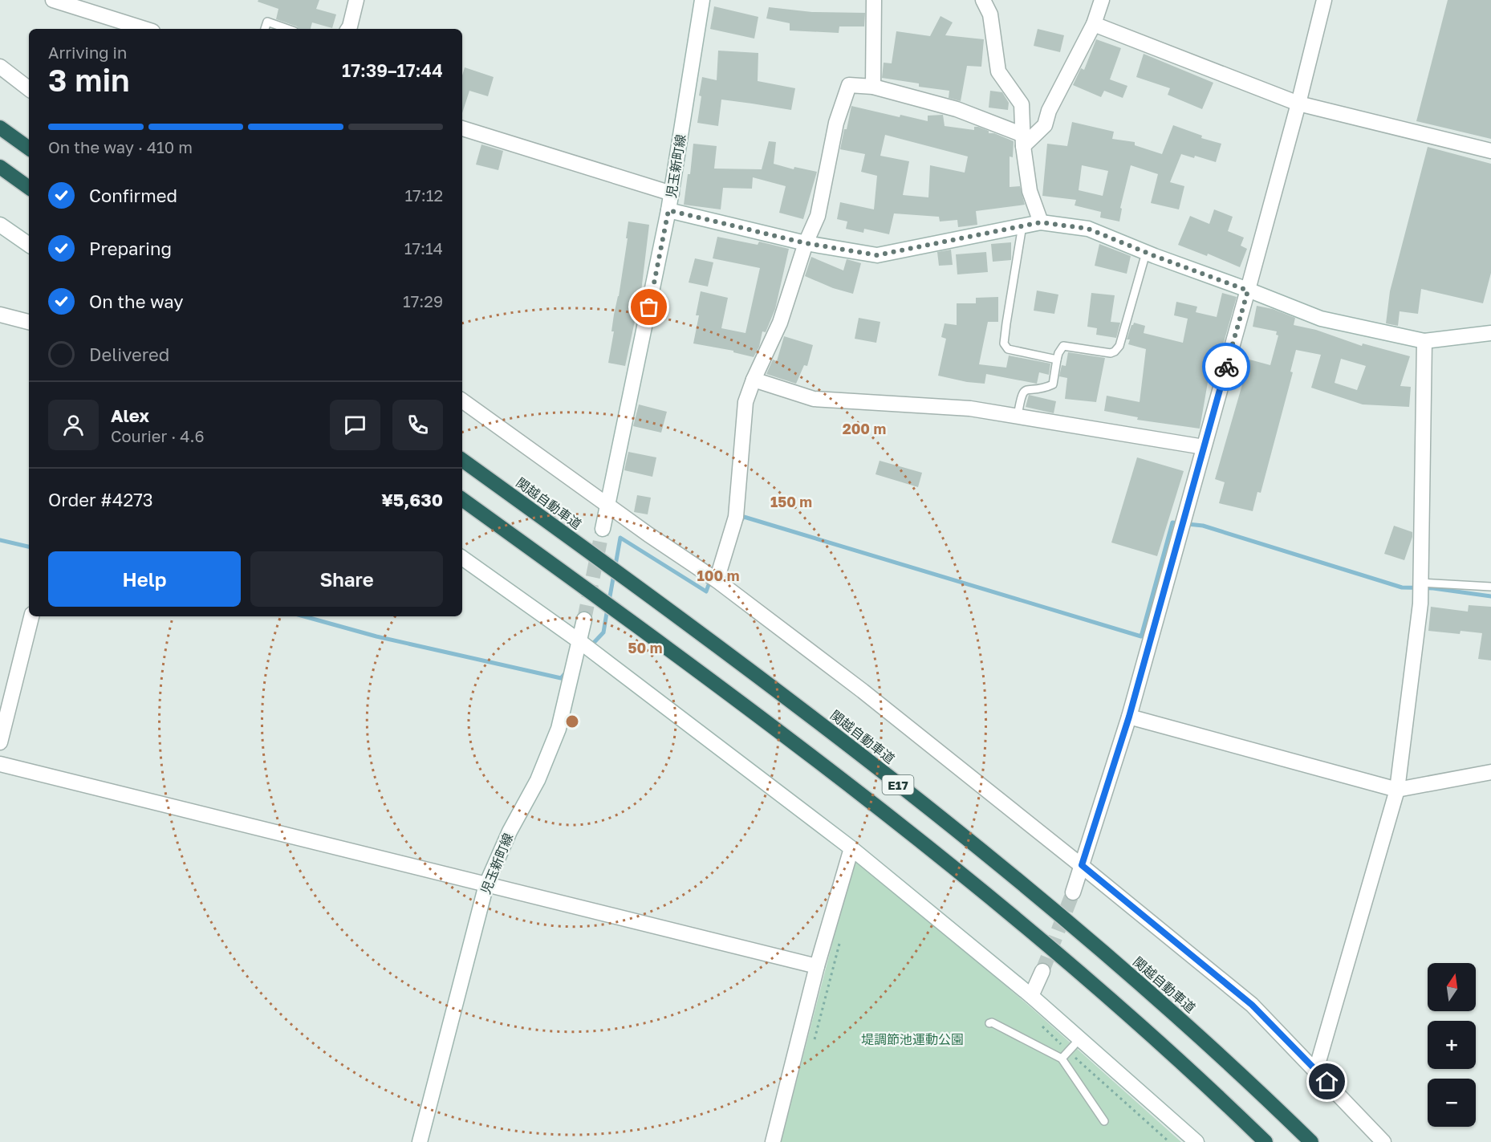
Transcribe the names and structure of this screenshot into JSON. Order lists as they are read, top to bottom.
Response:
{
  "streets": {
    "highway": ["関越自動車道", "E17"],
    "street": ["児玉新町線"]
  },
  "parks": ["堤調節池運動公園"],
  "north": "top",
  "page": {
    "heading": ["3 min", "Arriving in", "17:39–17:44"],
    "panel": [
      "Alex",
      "Courier · 4.6",
      "Order #4273",
      "¥5,630"
    ],
    "bar": "On the way · 410 m",
    "list": [
      ["Confirmed", "17:12"],
      ["Preparing", "17:14"],
      ["On the way", "17:29"],
      "Delivered"
    ],
    "buttons": ["Help", "Share"],
    "map_buttons": ["+", "−"]
  },
  "rings": [
    "200 m",
    "150 m",
    "100 m",
    "50 m"
  ]
}
